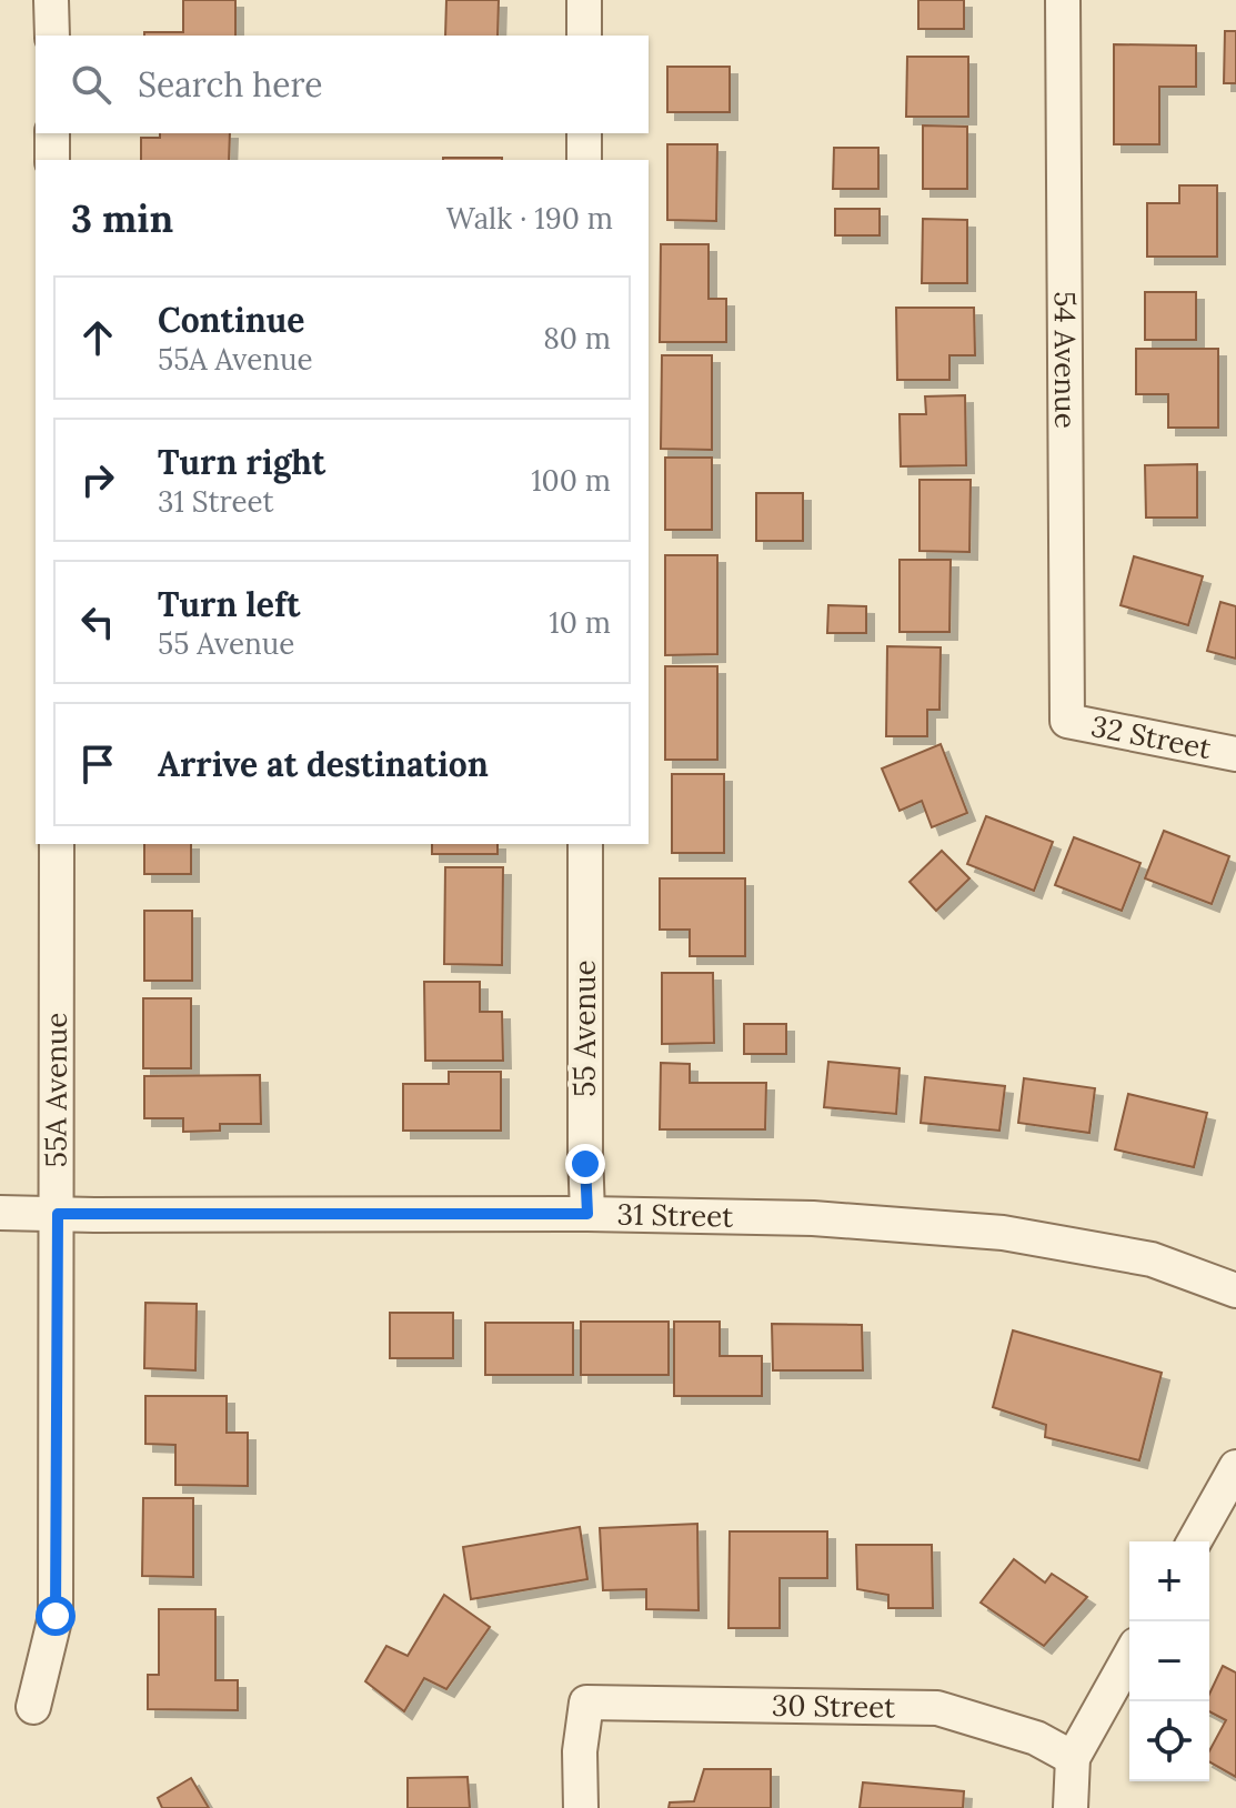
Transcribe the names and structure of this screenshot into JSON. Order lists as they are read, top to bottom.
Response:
{
  "streets": {
    "street": [
      "54 Avenue",
      "32 Street",
      "55 Avenue",
      "55A Avenue",
      "31 Street",
      "30 Street"
    ]
  },
  "crossings": [
    ["54 Avenue", "32 Street"],
    ["55 Avenue", "31 Street"],
    ["55A Avenue", "31 Street"]
  ],
  "page": {
    "search": "Search here",
    "heading": ["3 min", "Walk · 190 m"],
    "list": [
      ["Continue", "55A Avenue", "80 m"],
      ["Turn right", "31 Street", "100 m"],
      ["Turn left", "55 Avenue", "10 m"],
      "Arrive at destination"
    ],
    "map_buttons": ["+", "−"]
  }
}
